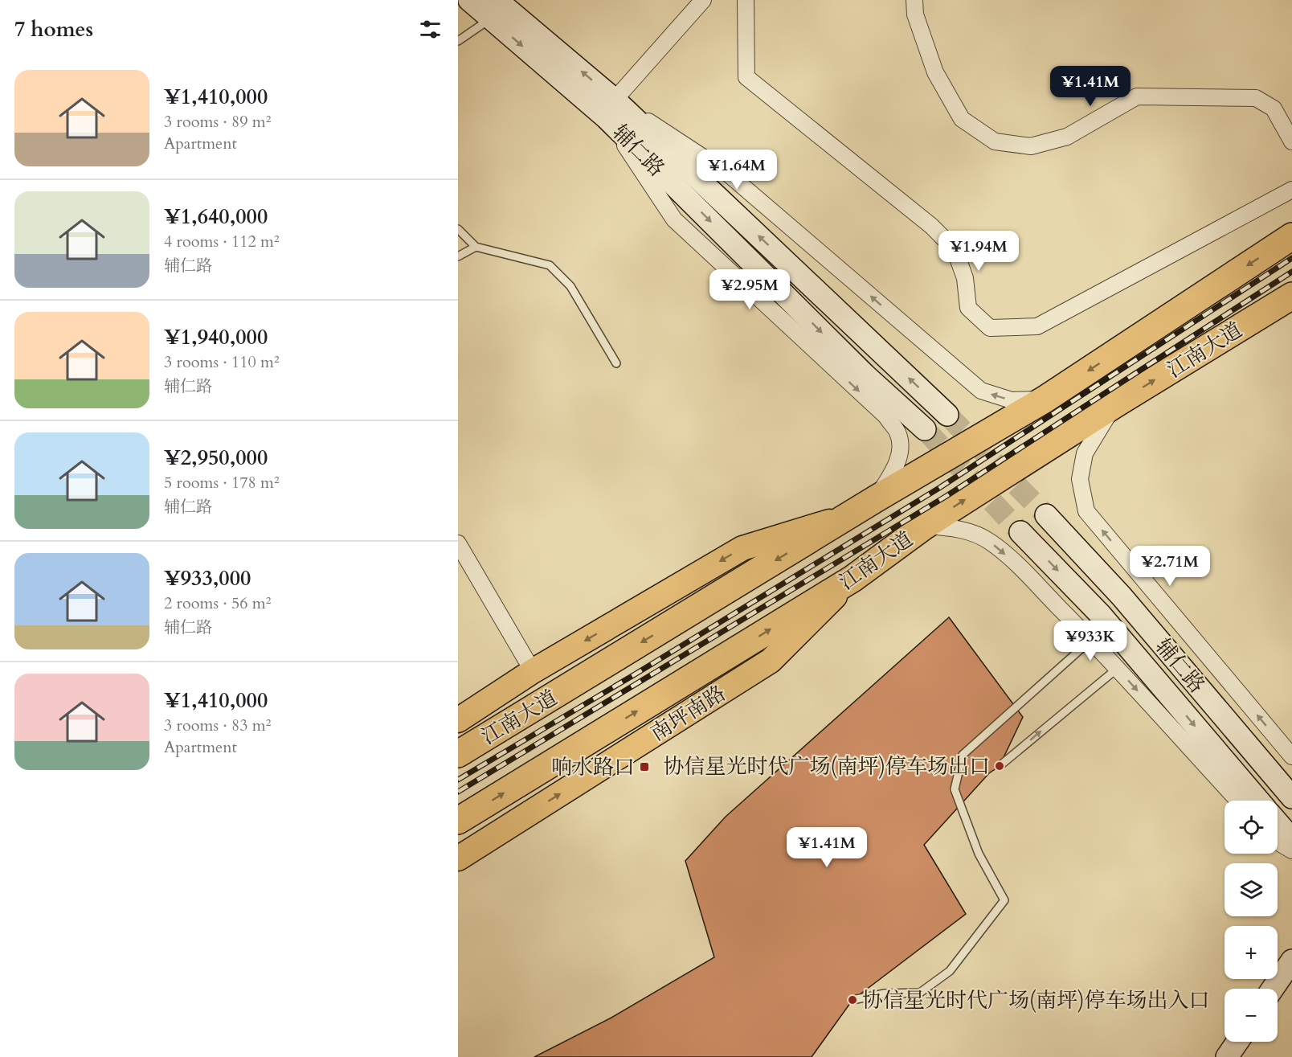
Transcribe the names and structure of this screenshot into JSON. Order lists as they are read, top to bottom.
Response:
{
  "streets": {
    "highway": ["江南大道"],
    "main road": ["辅仁路", "南坪南路"]
  },
  "crossings": [
    ["江南大道", "南坪南路"]
  ],
  "places": {
    "other": ["协信星光时代广场(南坪)停车场出口", "协信星光时代广场(南坪)停车场出入口"],
    "transit": ["响水路口"]
  },
  "page": {
    "heading": "7 homes",
    "list": [
      {
        "name": "¥1,410,000",
        "note": "3 rooms · 89 m² · Apartment"
      },
      {
        "name": "¥1,640,000",
        "note": "4 rooms · 112 m² · 辅仁路"
      },
      {
        "name": "¥1,940,000",
        "note": "3 rooms · 110 m² · 辅仁路"
      },
      {
        "name": "¥2,950,000",
        "note": "5 rooms · 178 m² · 辅仁路"
      },
      {
        "name": "¥933,000",
        "note": "2 rooms · 56 m² · 辅仁路"
      },
      {
        "name": "¥1,410,000",
        "note": "3 rooms · 83 m² · Apartment"
      }
    ],
    "price": [
      "¥1.41M",
      "¥1.64M",
      "¥1.94M",
      "¥2.95M",
      "¥2.71M",
      "¥933K",
      "¥1.41M"
    ],
    "map_buttons": ["+", "−"]
  }
}
